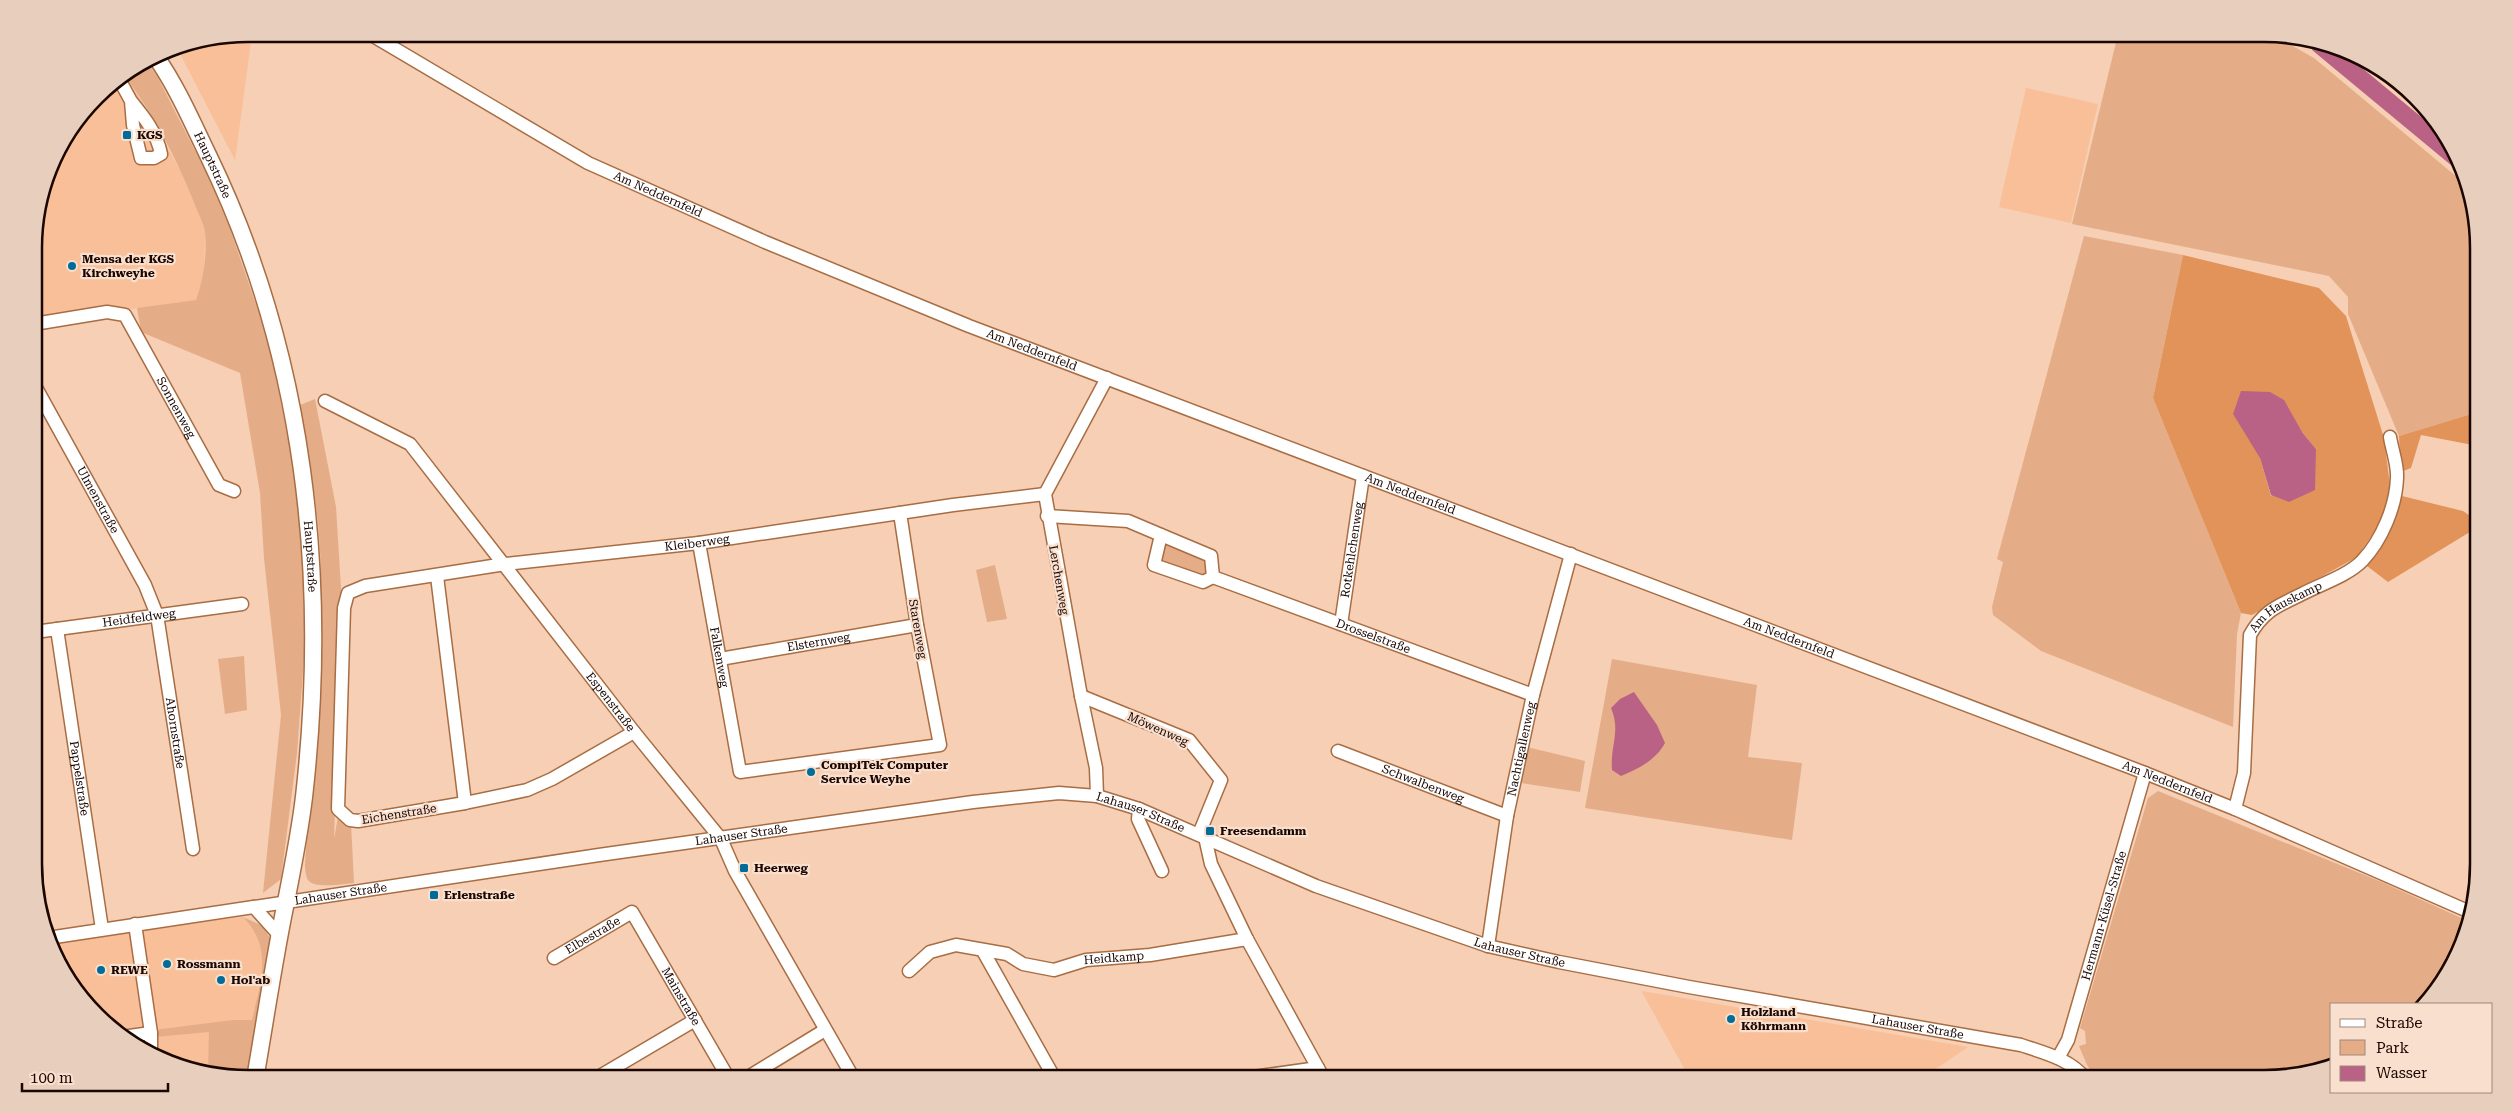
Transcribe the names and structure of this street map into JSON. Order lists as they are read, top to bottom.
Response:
{
  "streets": {
    "main road": ["Hauptstraße"],
    "street": [
      "Am Neddernfeld",
      "Sonnenweg",
      "Ulmenstraße",
      "Kleiberweg",
      "Rotkehlchenweg",
      "Lerchenweg",
      "Am Hauskamp",
      "Heidfeldweg",
      "Starenweg",
      "Drosselstraße",
      "Elsternweg",
      "Falkenweg",
      "Espenstraße",
      "Möwenweg",
      "Ahornstraße",
      "Nachtigallenweg",
      "Pappelstraße",
      "Schwalbenweg",
      "Lahauser Straße",
      "Eichenstraße",
      "Hermann-Küsel-Straße",
      "Elbestraße",
      "Heidkamp",
      "Mainstraße"
    ]
  },
  "crossings": [
    ["Hauptstraße", "Lahauser Straße"],
    ["Am Neddernfeld", "Rotkehlchenweg"],
    ["Am Neddernfeld", "Am Hauskamp"],
    ["Am Neddernfeld", "Nachtigallenweg"],
    ["Am Neddernfeld", "Hermann-Küsel-Straße"],
    ["Ulmenstraße", "Heidfeldweg"],
    ["Ulmenstraße", "Ahornstraße"],
    ["Kleiberweg", "Lerchenweg"],
    ["Kleiberweg", "Starenweg"],
    ["Kleiberweg", "Falkenweg"],
    ["Kleiberweg", "Espenstraße"],
    ["Kleiberweg", "Eichenstraße"],
    ["Rotkehlchenweg", "Drosselstraße"],
    ["Lerchenweg", "Möwenweg"],
    ["Lerchenweg", "Lahauser Straße"],
    ["Heidfeldweg", "Ahornstraße"],
    ["Heidfeldweg", "Pappelstraße"],
    ["Starenweg", "Elsternweg"],
    ["Starenweg", "Falkenweg"],
    ["Drosselstraße", "Nachtigallenweg"],
    ["Elsternweg", "Falkenweg"],
    ["Espenstraße", "Lahauser Straße"],
    ["Espenstraße", "Eichenstraße"],
    ["Möwenweg", "Lahauser Straße"],
    ["Nachtigallenweg", "Schwalbenweg"],
    ["Nachtigallenweg", "Lahauser Straße"],
    ["Pappelstraße", "Lahauser Straße"],
    ["Lahauser Straße", "Hermann-Küsel-Straße"],
    ["Elbestraße", "Mainstraße"]
  ],
  "places": {
    "transit": [
      "KGS",
      "Freesendamm",
      "Heerweg",
      "Erlenstraße"
    ],
    "other": [
      "Mensa der KGS Kirchweyhe",
      "CompiTek Computer Service Weyhe",
      "Rossmann",
      "REWE",
      "Hol'ab",
      "Holzland Köhrmann"
    ]
  },
  "legend": ["Straße", "Park", "Wasser"],
  "scale_bar": "100 m"
}
